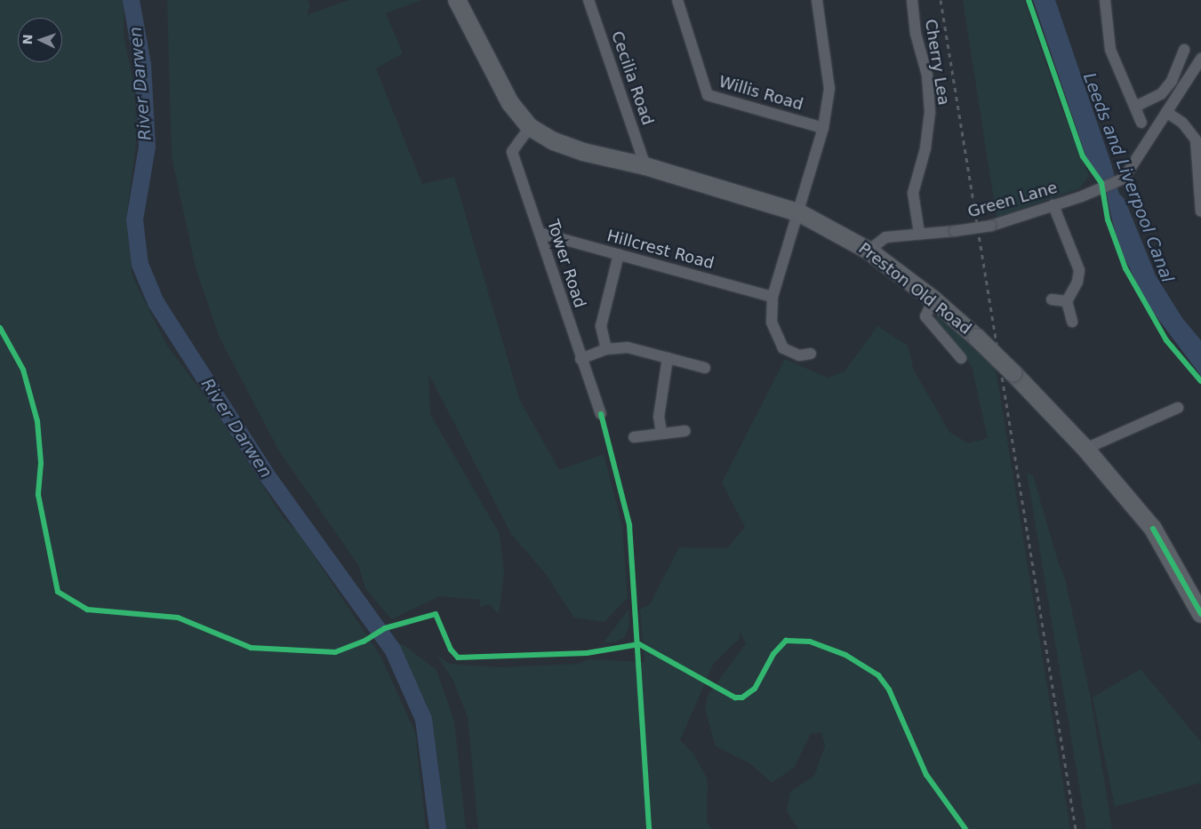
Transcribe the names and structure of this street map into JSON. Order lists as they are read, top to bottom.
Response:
{
  "streets": {
    "main road": ["Preston Old Road"],
    "street": [
      "Cherry Lea",
      "Cecilia Road",
      "Willis Road",
      "Green Lane",
      "Hillcrest Road",
      "Tower Road"
    ]
  },
  "crossings": [
    ["Cherry Lea", "Green Lane"],
    ["Cecilia Road", "Preston Old Road"],
    ["Green Lane", "Preston Old Road"],
    ["Hillcrest Road", "Tower Road"],
    ["Tower Road", "Preston Old Road"]
  ],
  "water": ["River Darwen", "Leeds and Liverpool Canal"],
  "north": "left"
}
